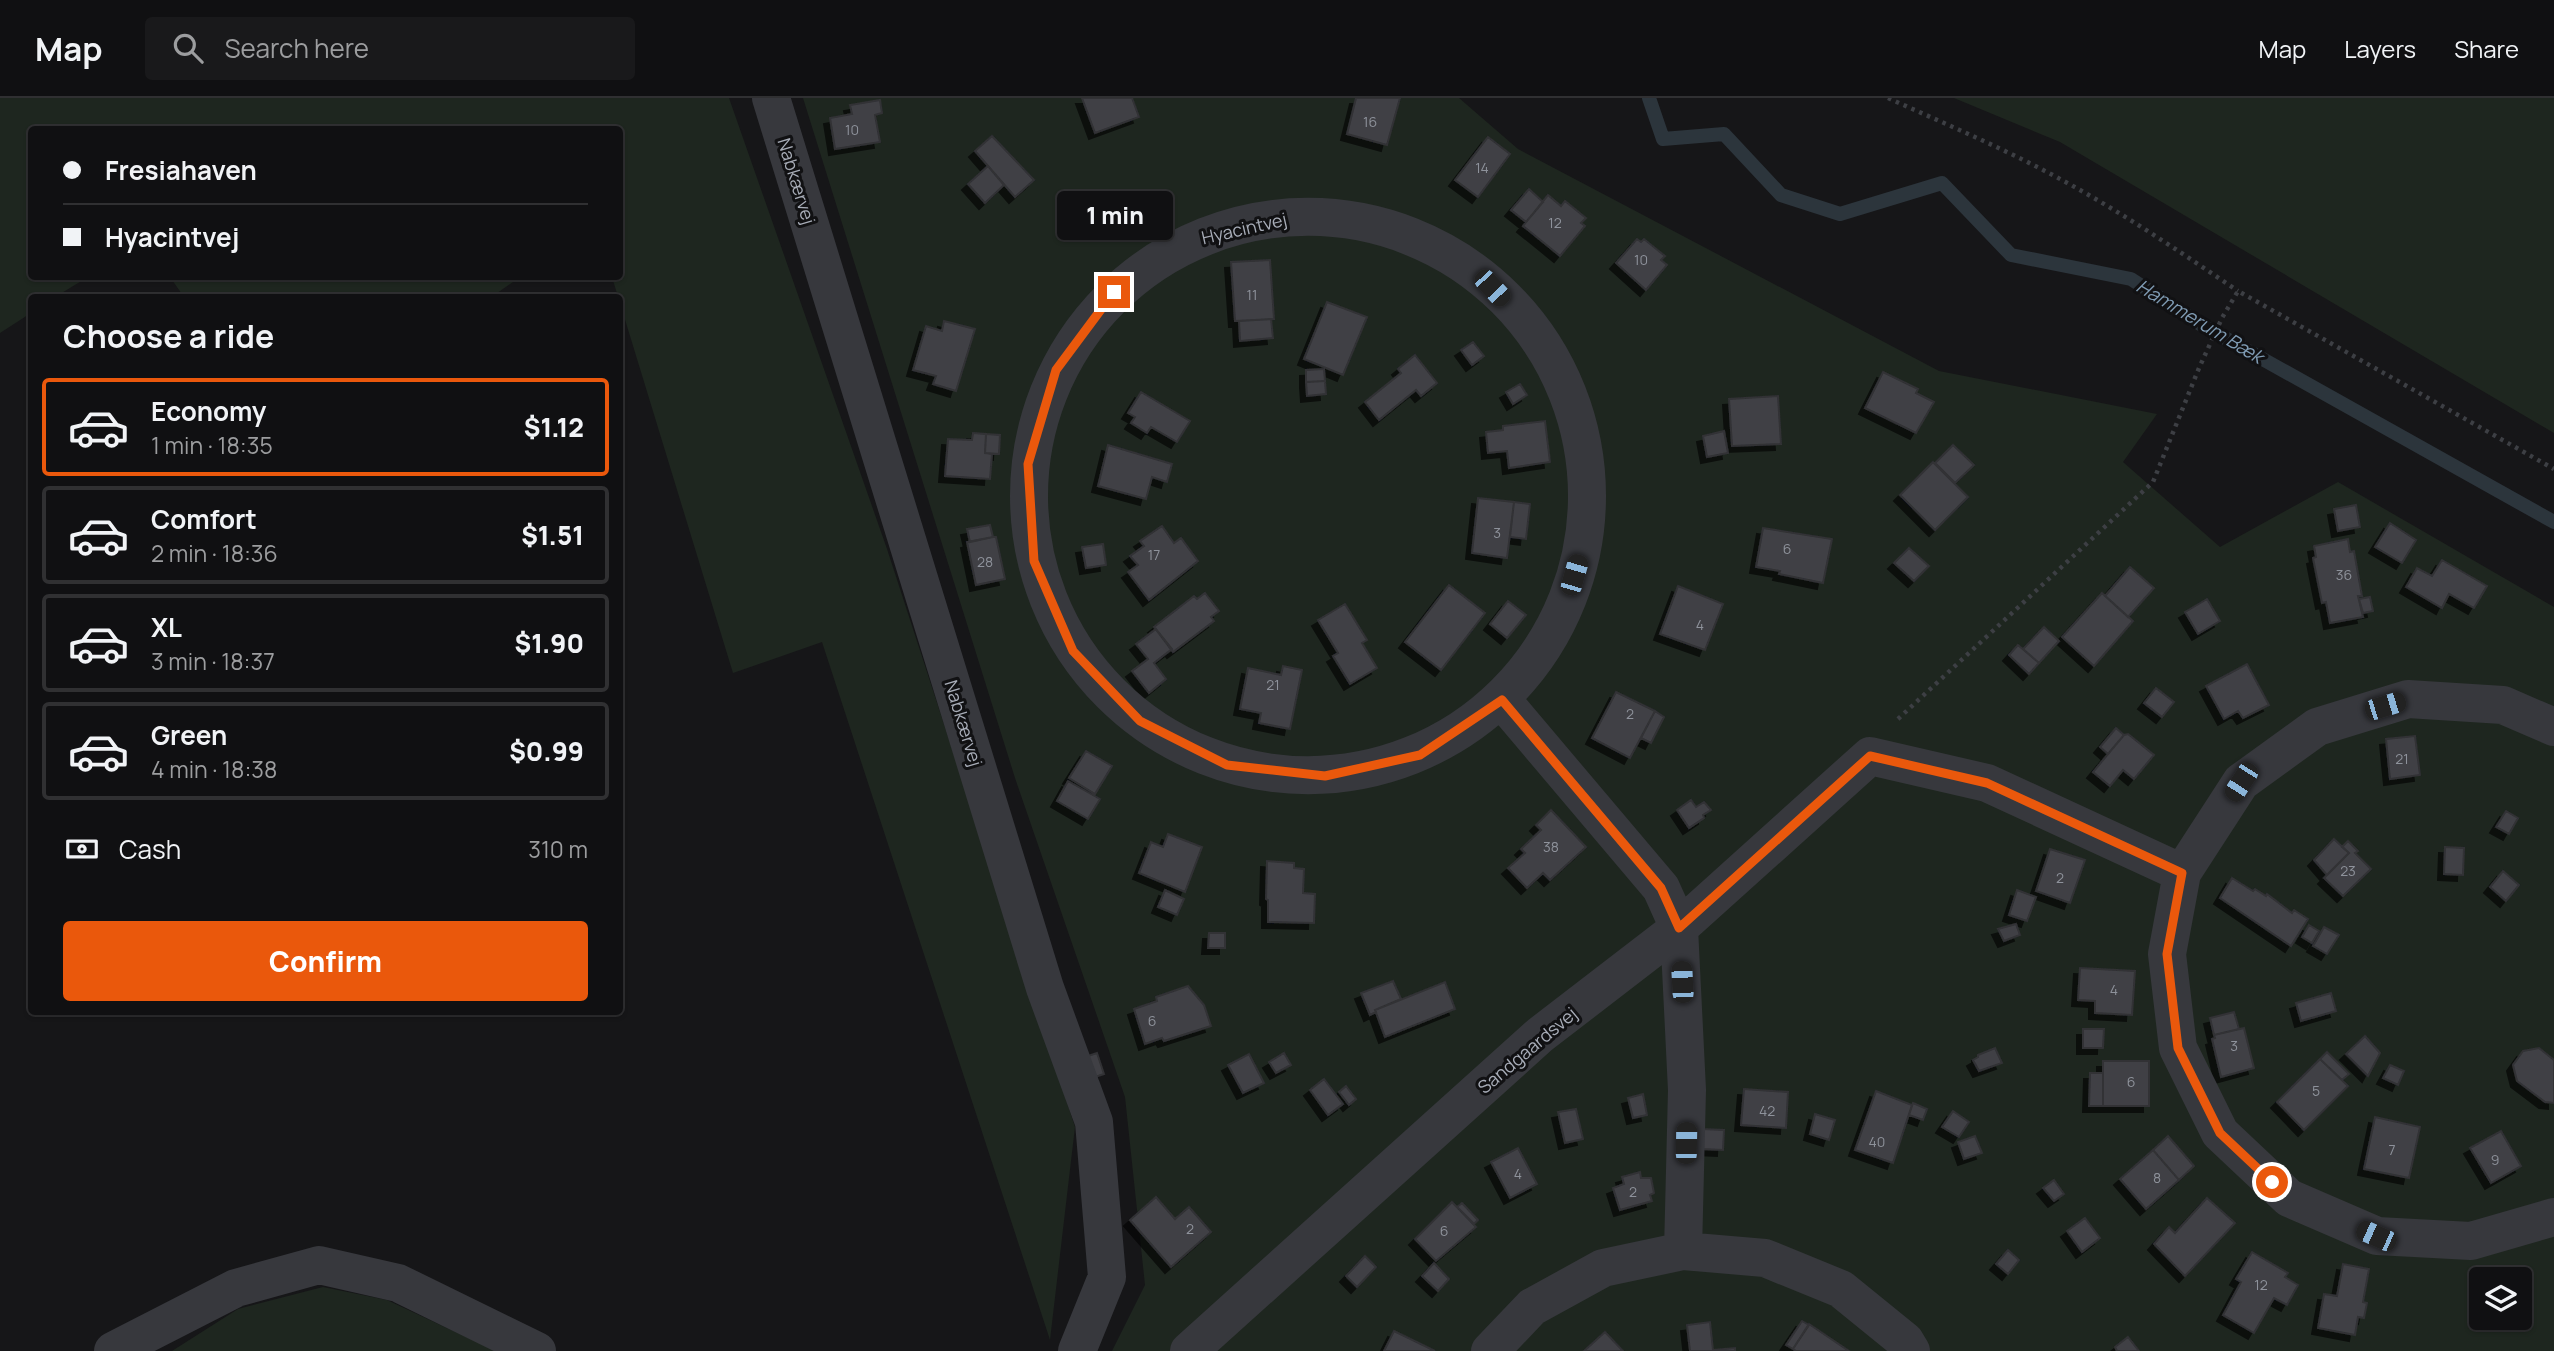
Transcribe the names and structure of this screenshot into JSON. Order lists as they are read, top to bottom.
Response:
{
  "streets": {
    "street": ["Nabkærvej", "Hyacintvej", "Sandgaardsvej"]
  },
  "water": ["Hammerum Bæk"],
  "house_numbers": [
    "16",
    "10",
    "14",
    "12",
    "10",
    "11",
    "3",
    "6",
    "17",
    "28",
    "36",
    "4",
    "21",
    "2",
    "21",
    "38",
    "23",
    "2",
    "4",
    "6",
    "3",
    "6",
    "5",
    "42",
    "40",
    "7",
    "9",
    "4",
    "8",
    "2",
    "2",
    "6",
    "12"
  ],
  "page": {
    "header": "Map",
    "search": "Search here",
    "nav": ["Map", "Layers", "Share"],
    "banner": ["Fresiahaven", "Hyacintvej"],
    "bubble": "1 min",
    "heading": "Choose a ride",
    "list": [
      {
        "name": "Economy",
        "note": "1 min · 18:35",
        "value": "$1.12"
      },
      {
        "name": "Comfort",
        "note": "2 min · 18:36",
        "value": "$1.51"
      },
      {
        "name": "XL",
        "note": "3 min · 18:37",
        "value": "$1.90"
      },
      {
        "name": "Green",
        "note": "4 min · 18:38",
        "value": "$0.99"
      }
    ],
    "pay": ["Cash", "310 m"],
    "buttons": "Confirm"
  }
}
